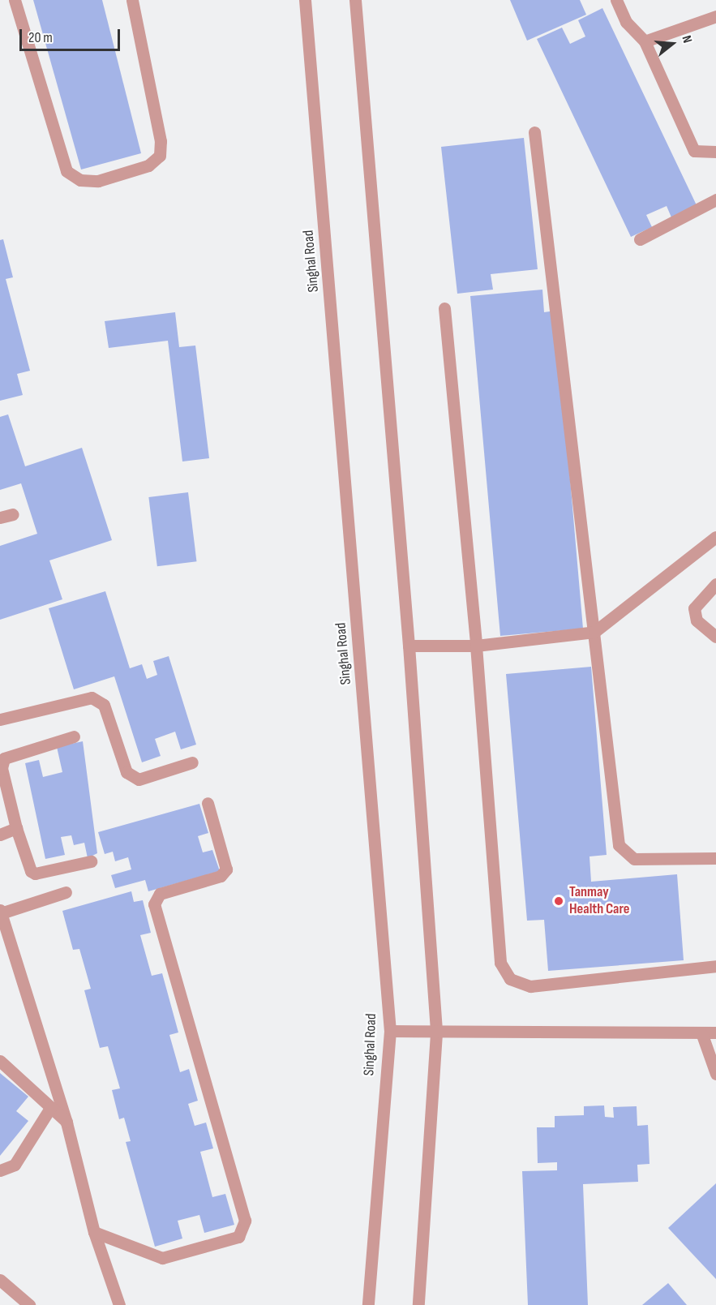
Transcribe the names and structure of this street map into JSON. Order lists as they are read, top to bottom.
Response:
{
  "streets": {
    "street": ["Singhal Road"]
  },
  "places": ["Tanmay Health Care"],
  "scale_bar": "20 m",
  "north": "right"
}
